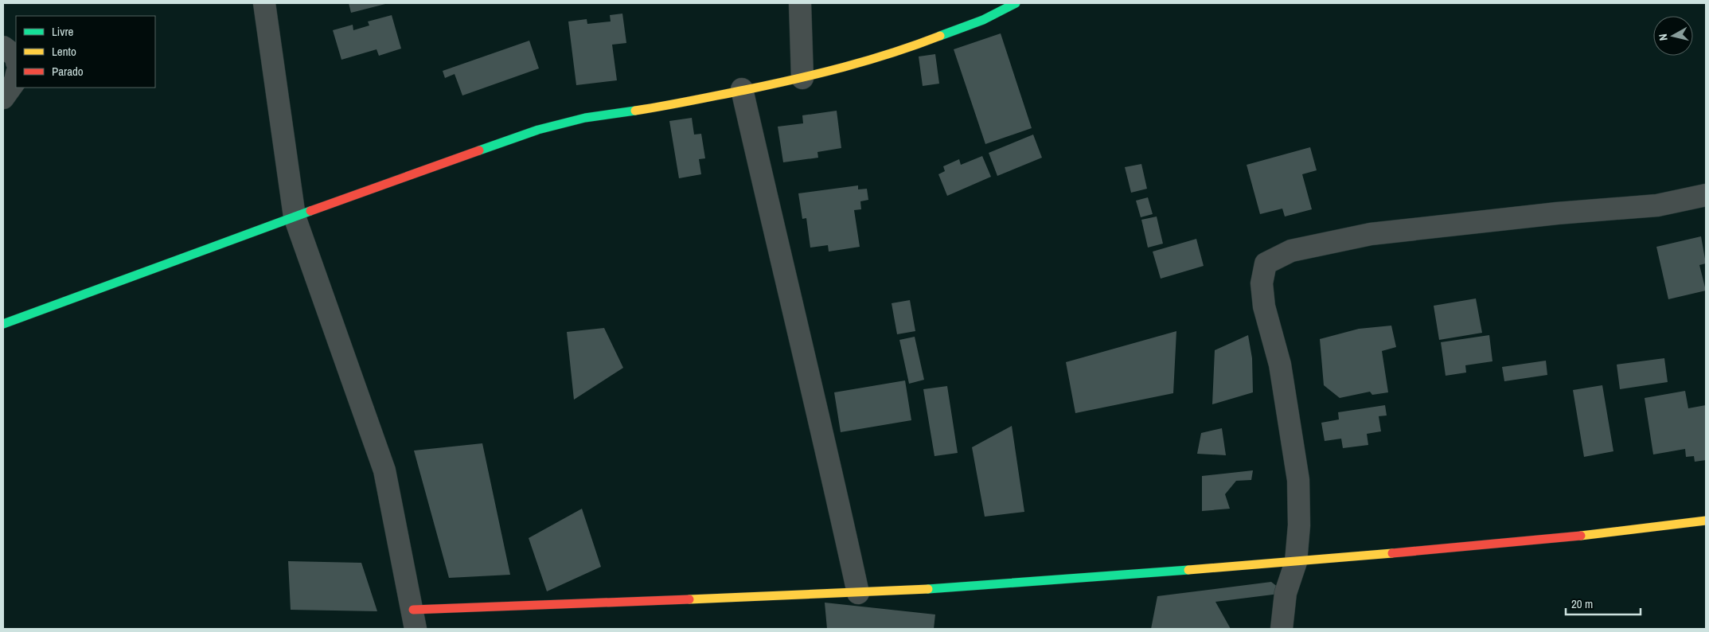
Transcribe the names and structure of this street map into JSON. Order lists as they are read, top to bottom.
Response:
{
  "legend": ["Livre", "Lento", "Parado"],
  "scale_bar": "20 m",
  "north": "left"
}
